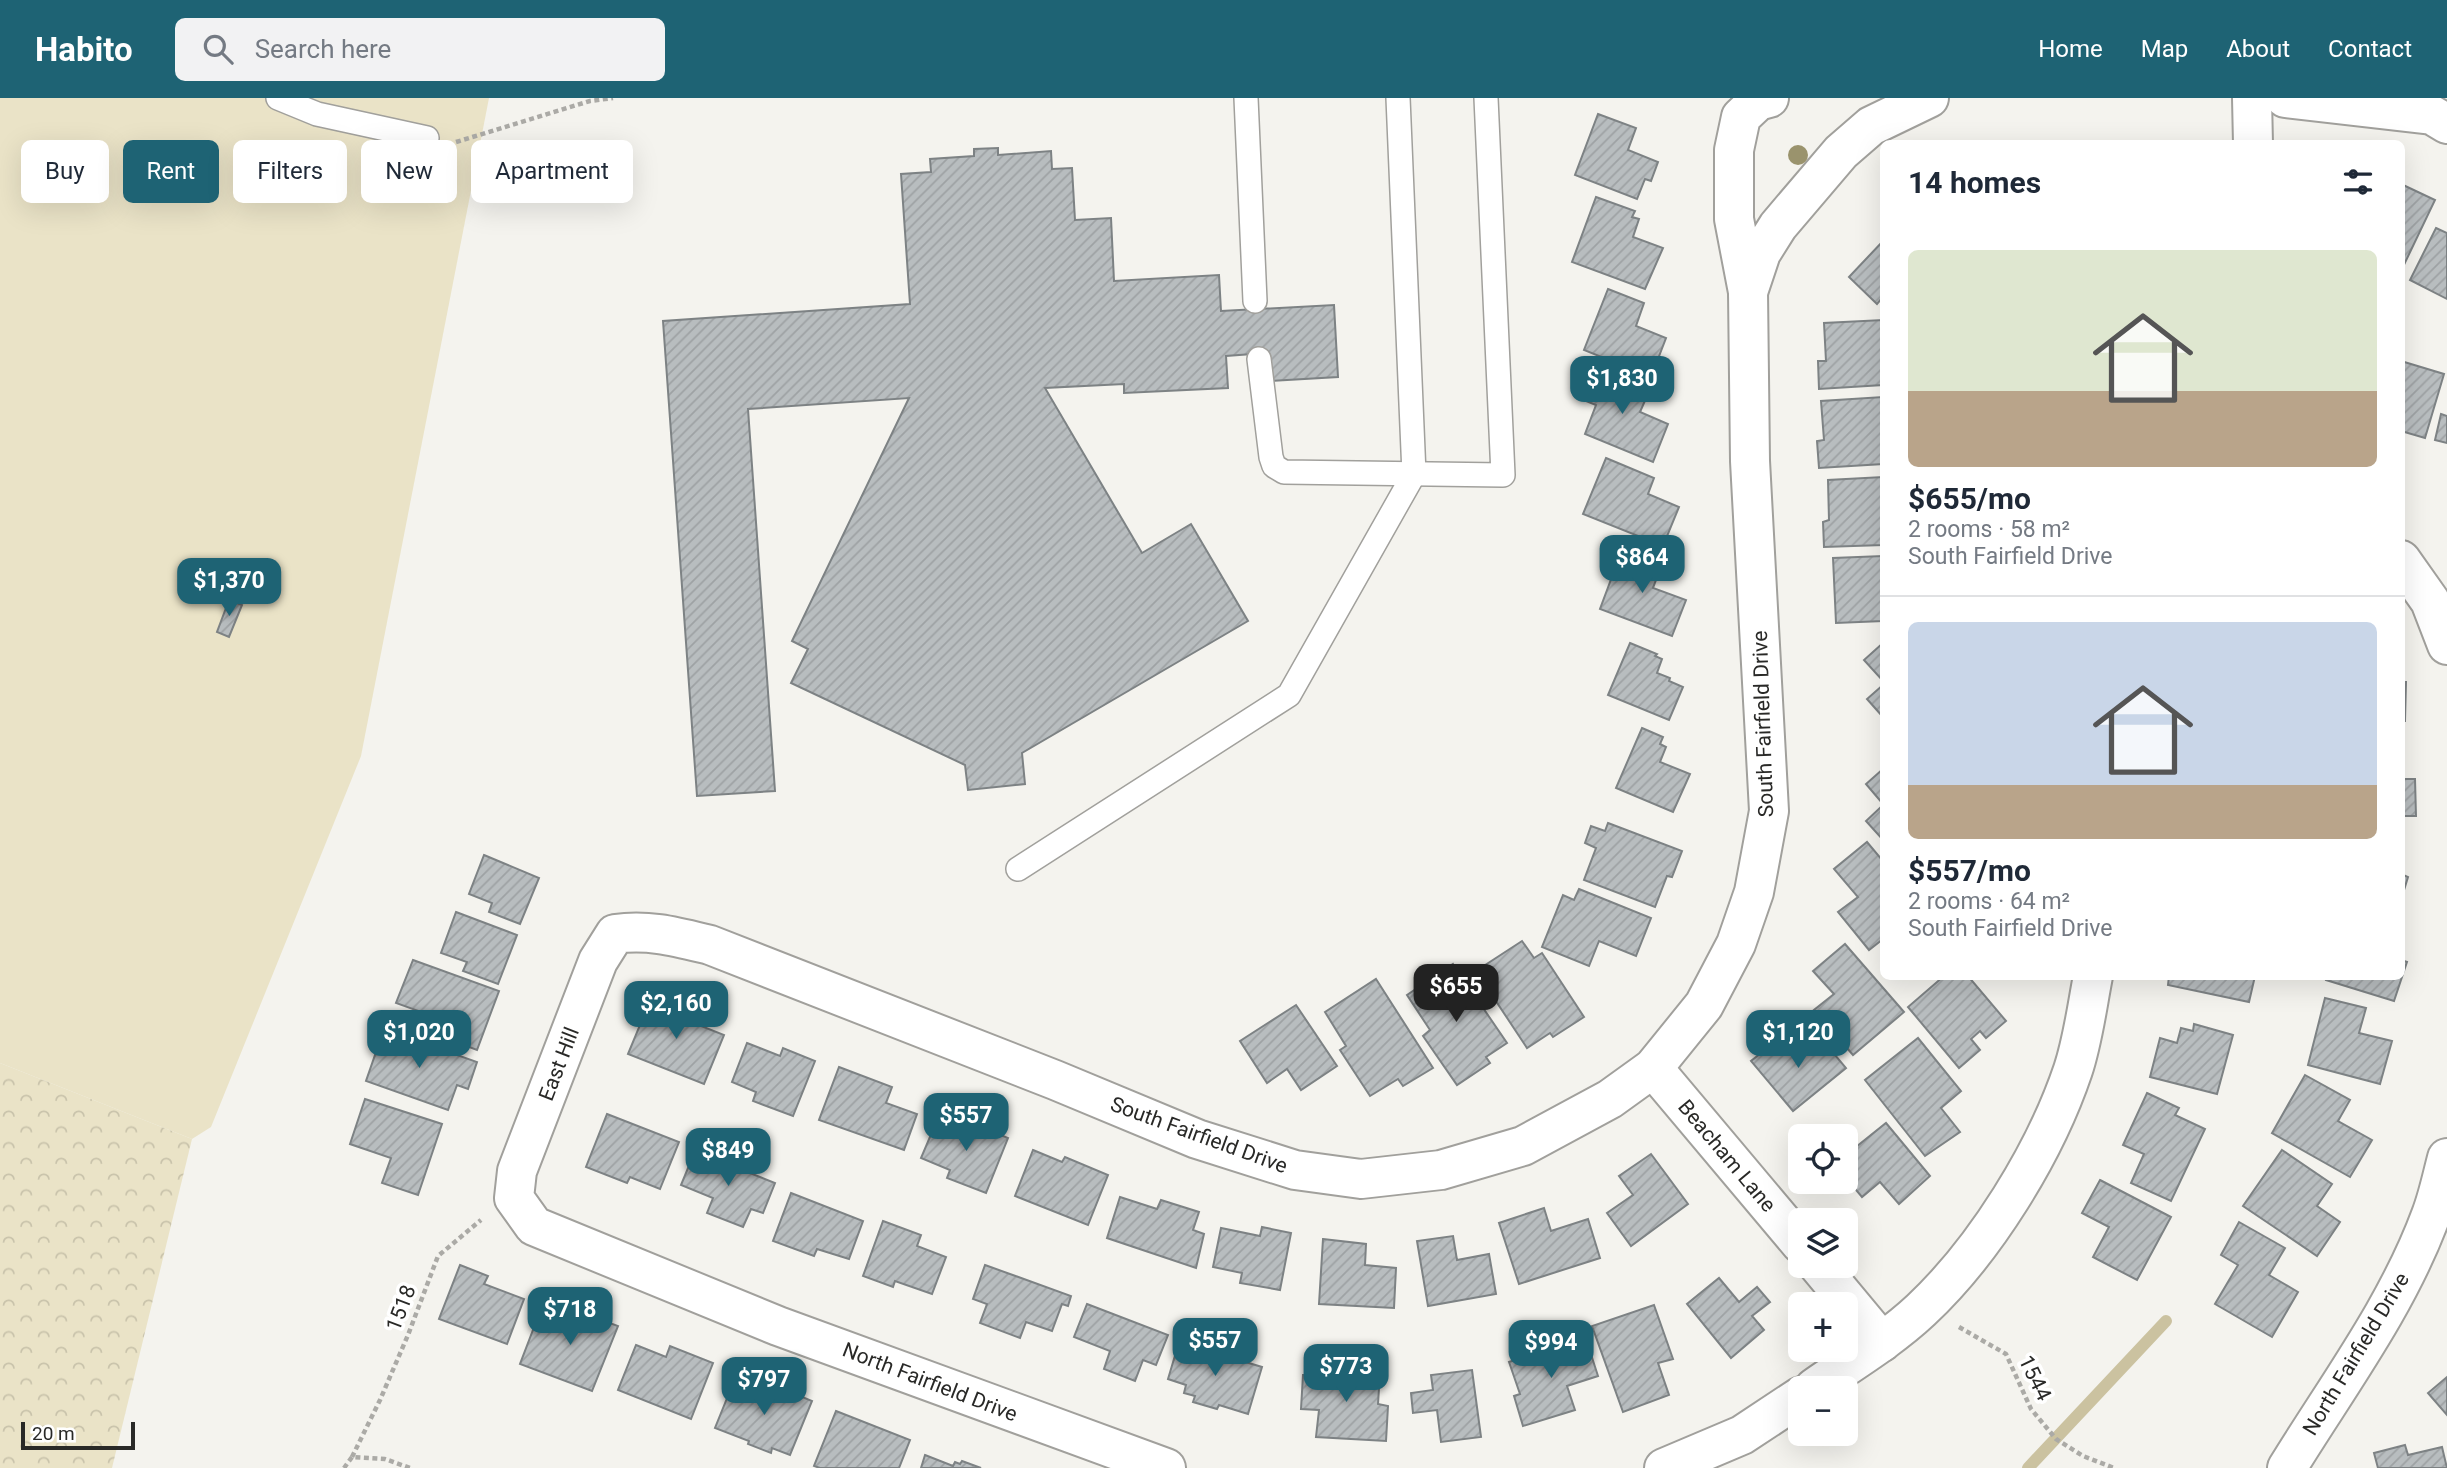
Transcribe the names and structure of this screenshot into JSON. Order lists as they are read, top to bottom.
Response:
{
  "streets": {
    "street": [
      "South Fairfield Drive",
      "East Hill",
      "Beacham Lane",
      "North Fairfield Drive"
    ],
    "path": ["1518", "1544"]
  },
  "crossings": [
    ["South Fairfield Drive", "East Hill"],
    ["South Fairfield Drive", "Beacham Lane"],
    ["East Hill", "1518"],
    ["East Hill", "North Fairfield Drive"],
    ["1518", "North Fairfield Drive"]
  ],
  "scale_bar": "20 m",
  "page": {
    "header": "Habito",
    "search": "Search here",
    "nav": [
      "Home",
      "Map",
      "About",
      "Contact"
    ],
    "chip": [
      "Buy",
      "Rent",
      "Filters",
      "New",
      "Apartment"
    ],
    "heading": "14 homes",
    "list": [
      {
        "name": "$655/mo",
        "note": "2 rooms · 58 m² · South Fairfield Drive"
      },
      {
        "name": "$557/mo",
        "note": "2 rooms · 64 m² · South Fairfield Drive"
      }
    ],
    "price": [
      "$1,830",
      "$864",
      "$1,370",
      "$655",
      "$2,160",
      "$1,020",
      "$1,120",
      "$557",
      "$849",
      "$718",
      "$557",
      "$994",
      "$773",
      "$797"
    ],
    "map_buttons": ["+", "−"],
    "scale": "20 m"
  }
}
